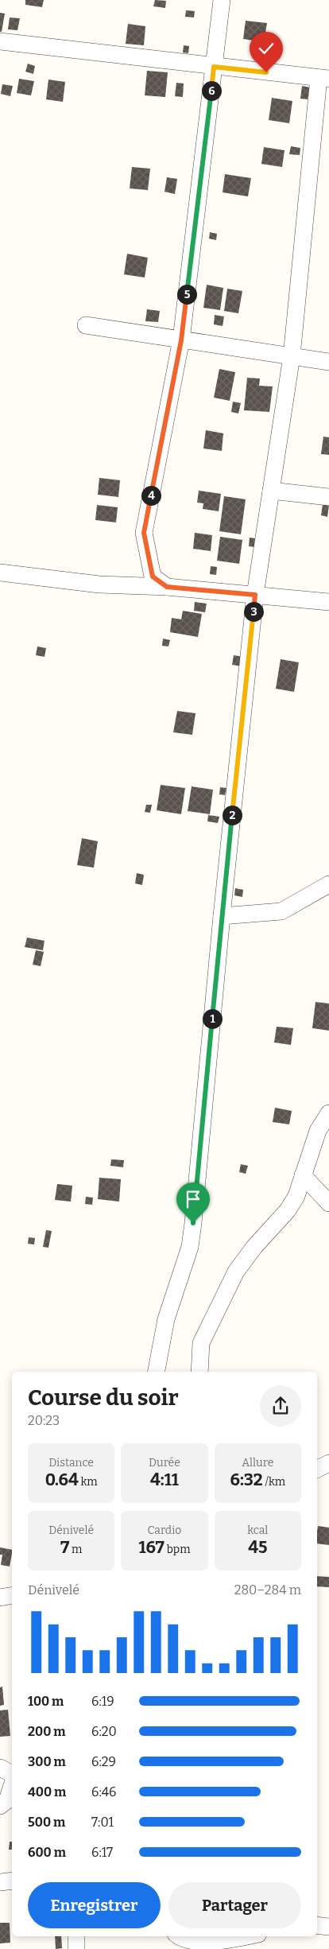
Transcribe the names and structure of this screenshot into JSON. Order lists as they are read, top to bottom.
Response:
{
  "page": {
    "pins": [
      "6",
      "5",
      "4",
      "3",
      "2",
      "1"
    ],
    "heading": ["Course du soir", "20:23"],
    "stats": [
      ["Distance", "0.64 km"],
      ["Durée", "4:11"],
      ["Allure", "6:32 /km"],
      ["Dénivelé", "7 m"],
      ["Cardio", "167 bpm"],
      ["kcal", "45"]
    ],
    "chart": ["Dénivelé", "280–284 m"],
    "list": [
      {
        "name": "100 m",
        "note": "6:19"
      },
      {
        "name": "200 m",
        "note": "6:20"
      },
      {
        "name": "300 m",
        "note": "6:29"
      },
      {
        "name": "400 m",
        "note": "6:46"
      },
      {
        "name": "500 m",
        "note": "7:01"
      },
      {
        "name": "600 m",
        "note": "6:17"
      }
    ],
    "buttons": ["Enregistrer", "Partager"]
  }
}
